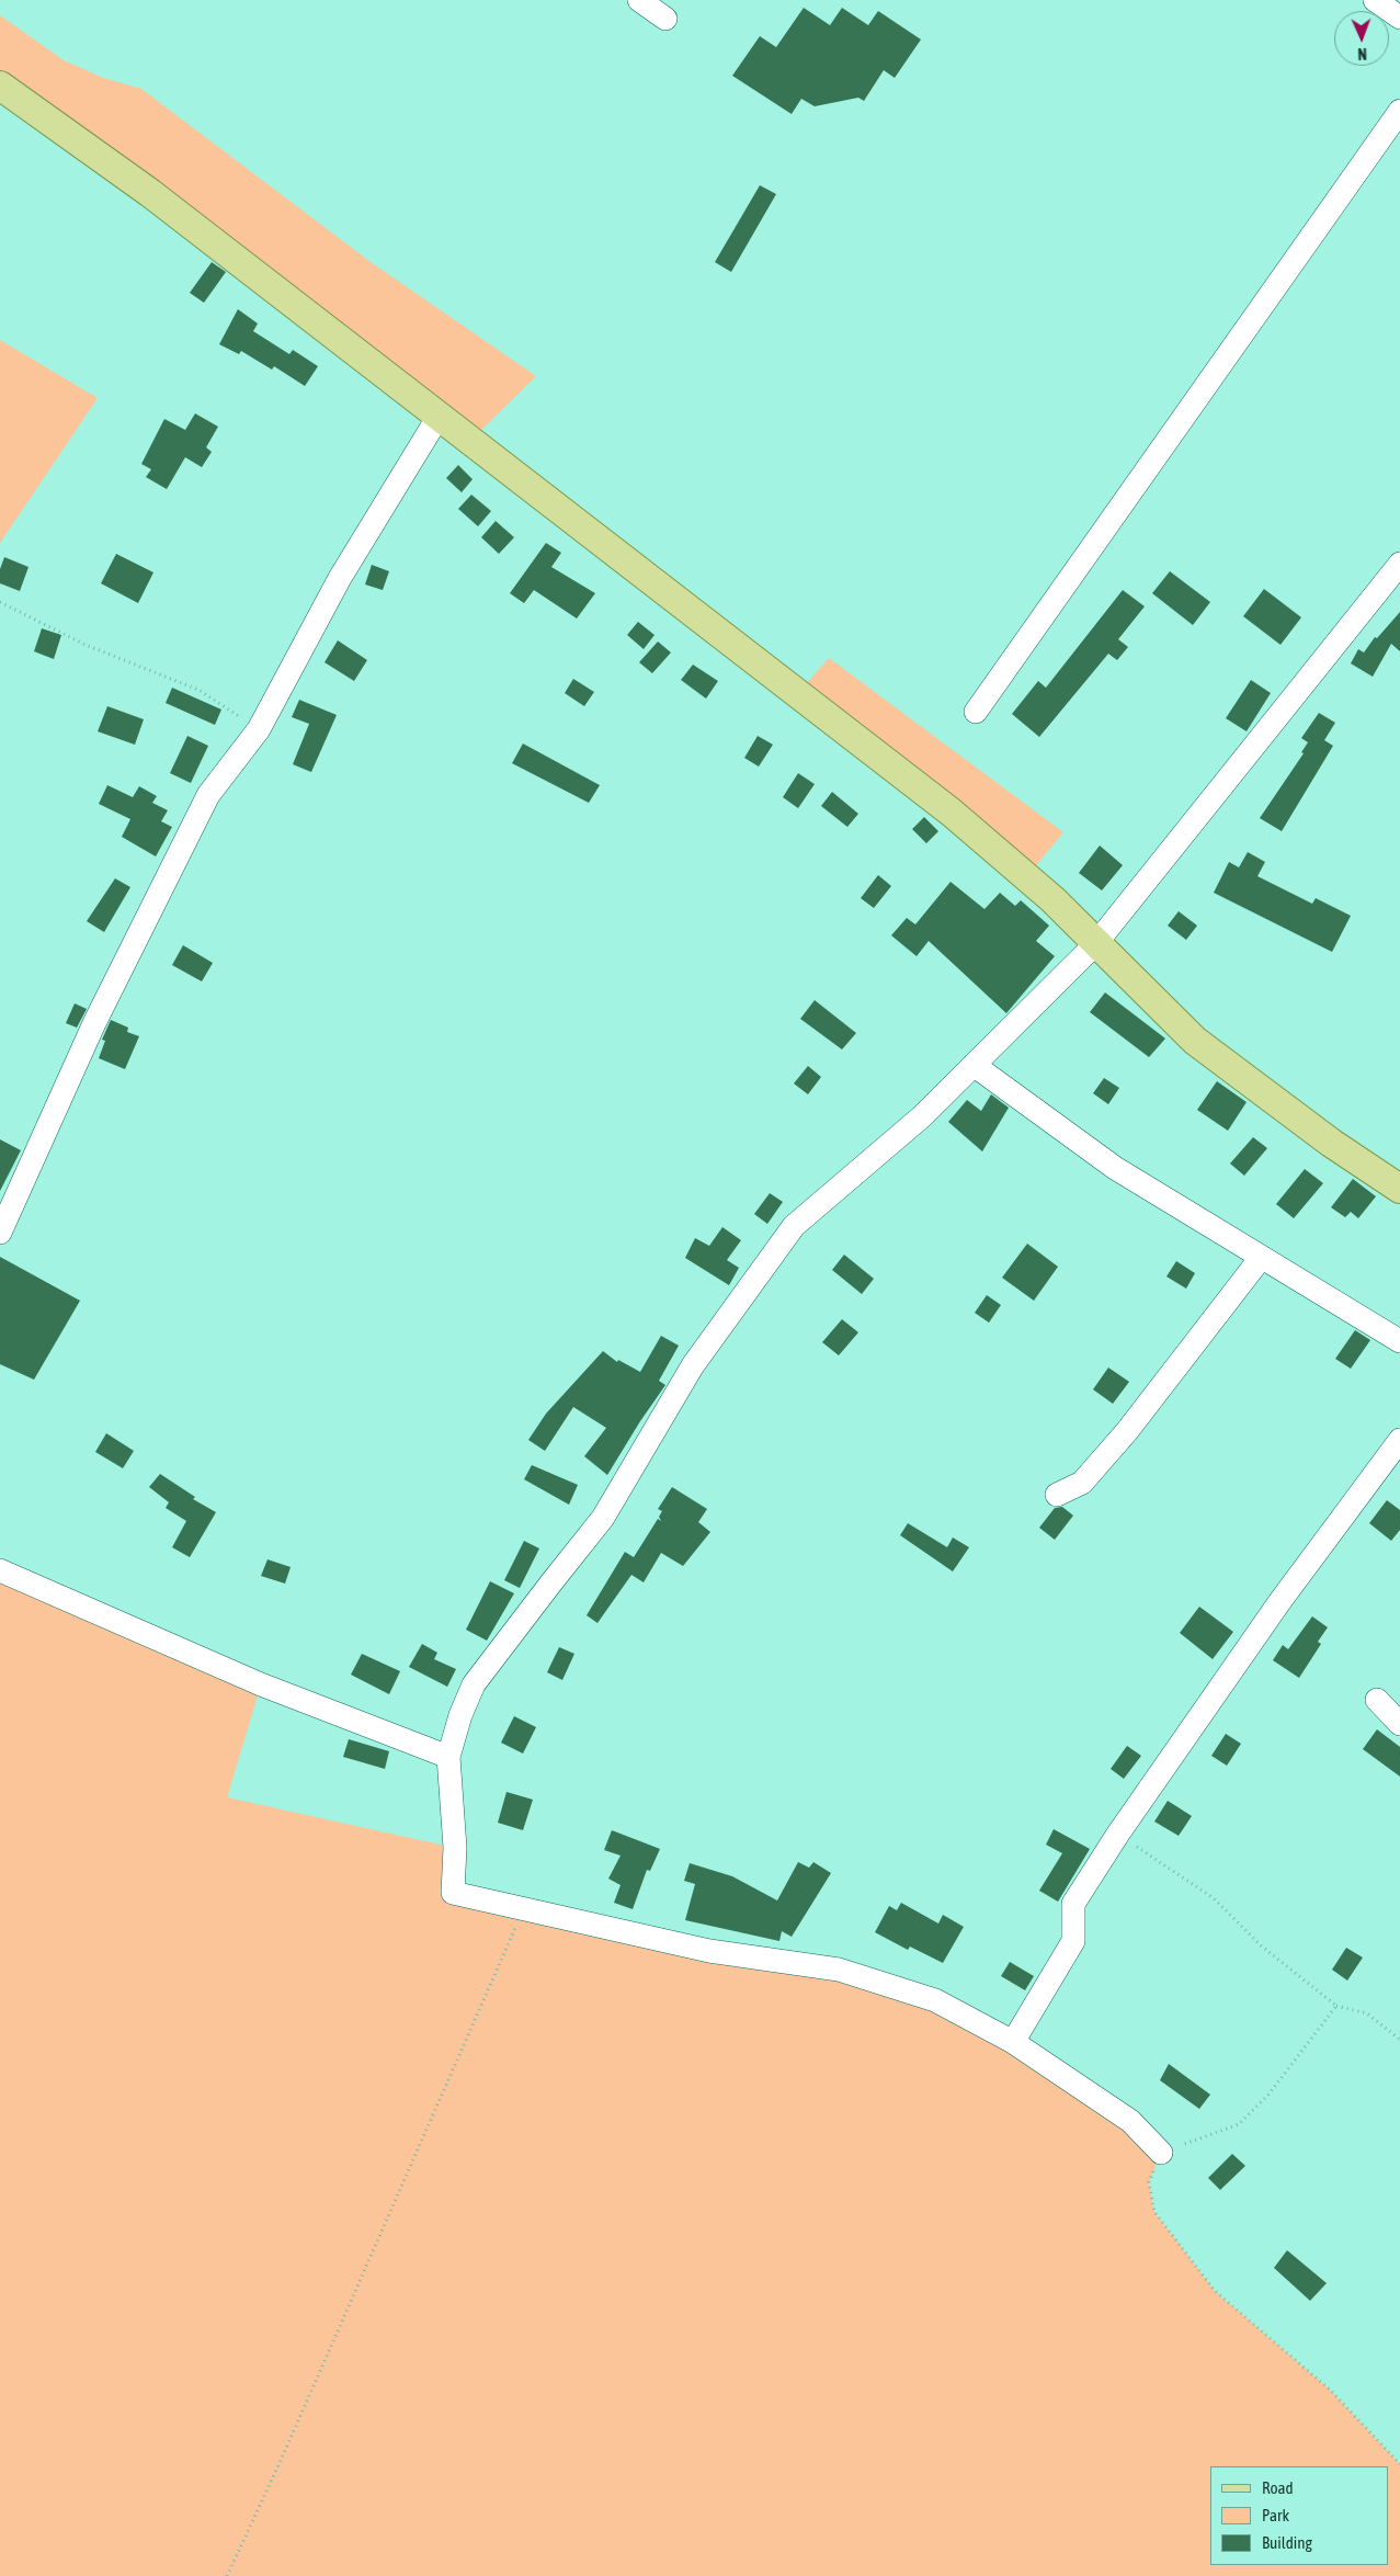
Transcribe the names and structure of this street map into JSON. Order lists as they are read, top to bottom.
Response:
{
  "legend": ["Road", "Park", "Building"],
  "north": "bottom"
}
